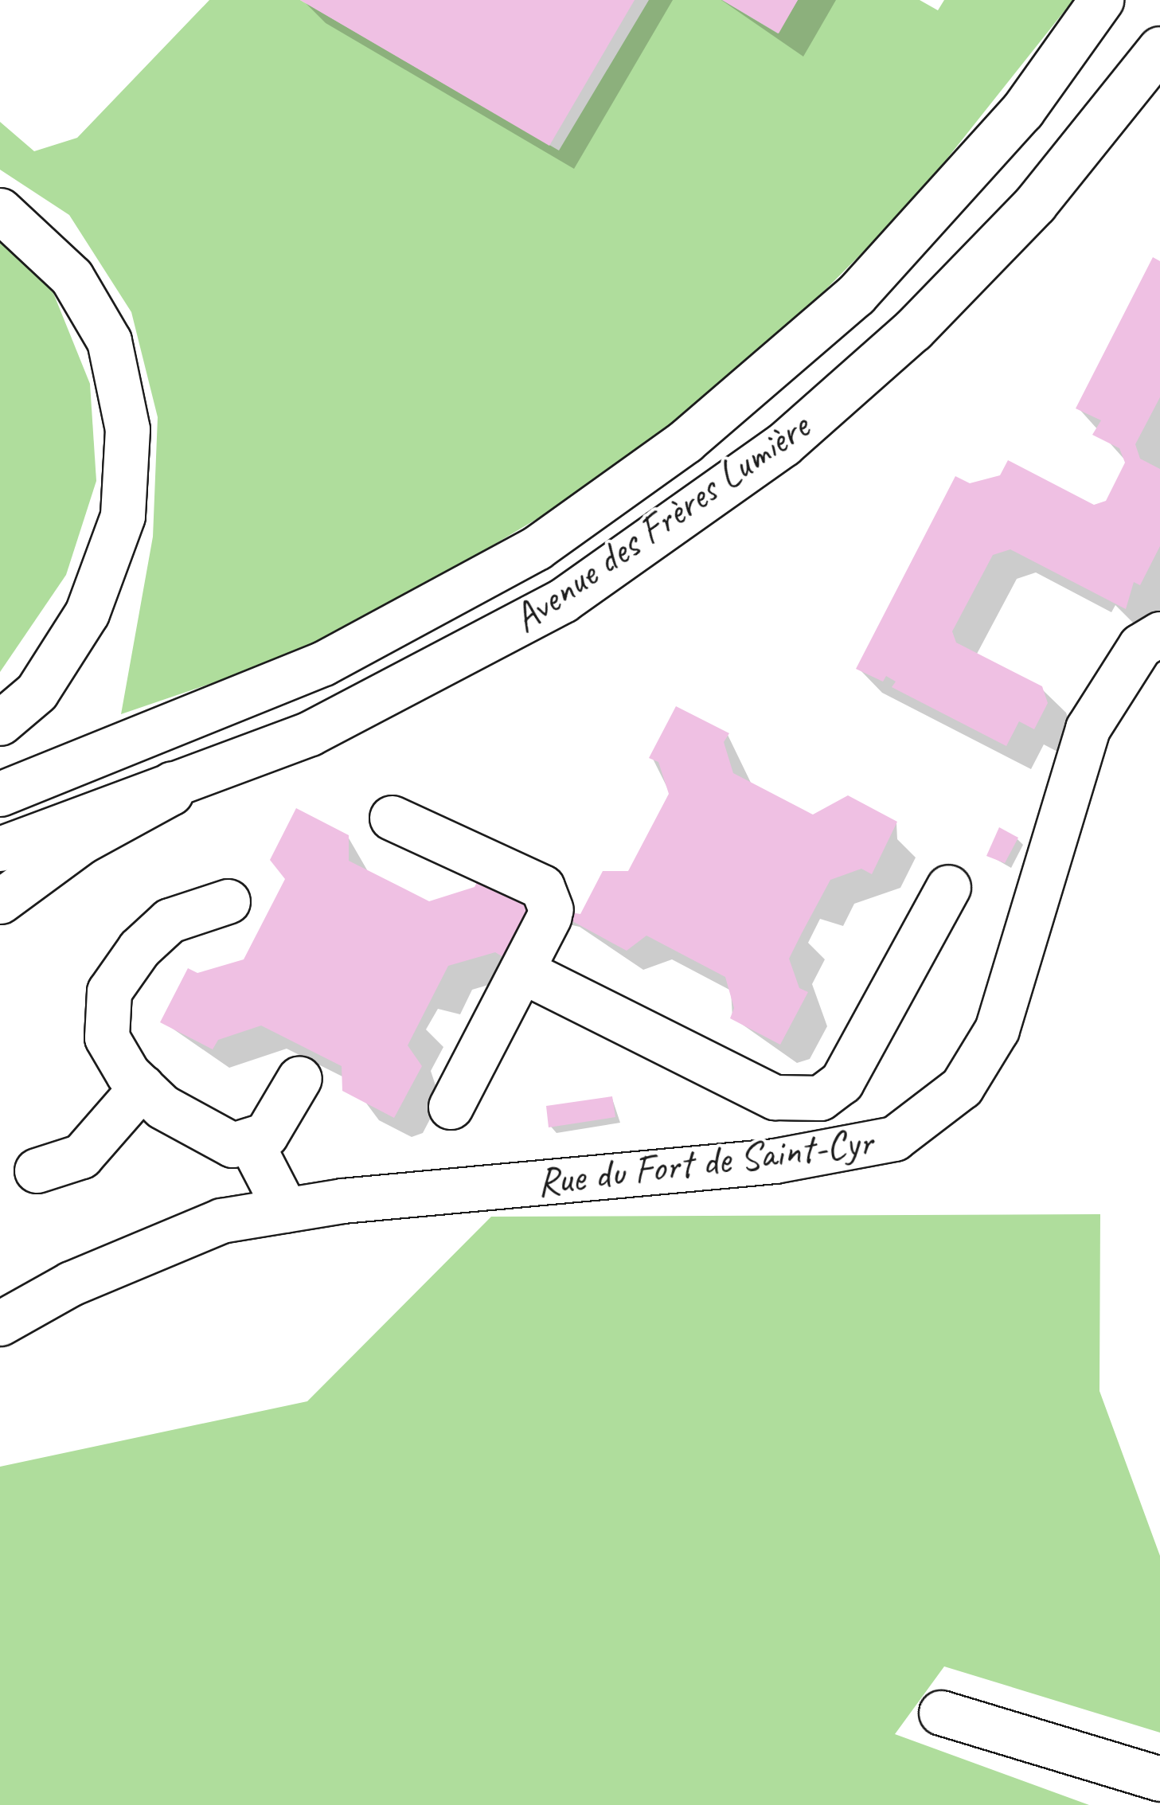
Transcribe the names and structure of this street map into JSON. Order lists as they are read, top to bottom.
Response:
{
  "streets": {
    "main road": ["Avenue des Frères Lumière", "Rue du Fort de Saint-Cyr"]
  }
}
